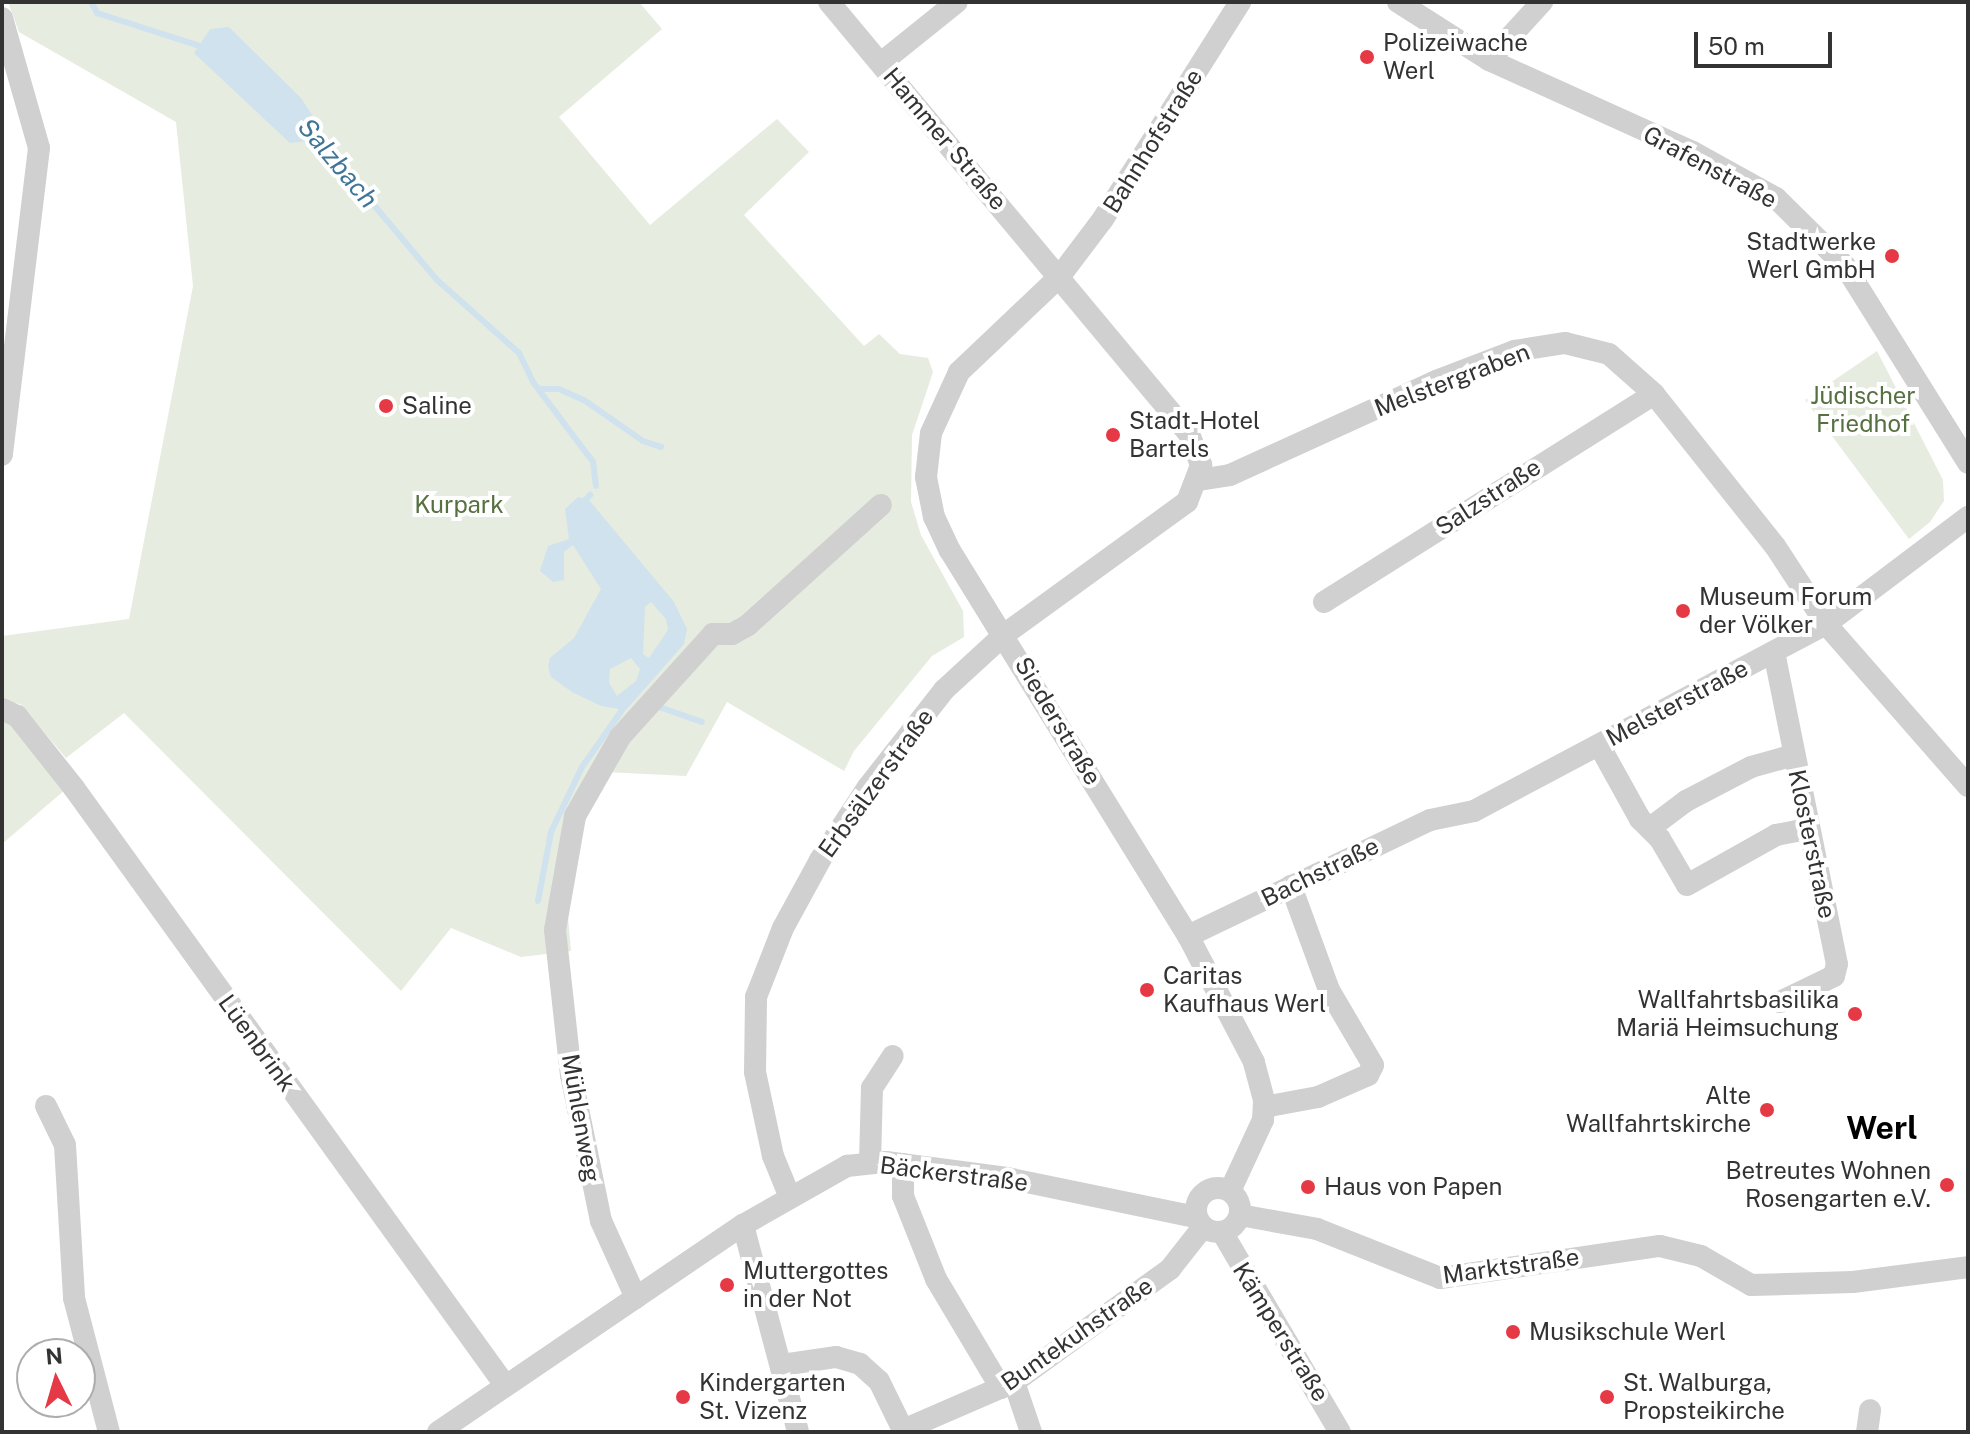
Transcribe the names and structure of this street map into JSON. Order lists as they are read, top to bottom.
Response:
{
  "streets": {
    "street": [
      "Hammer Straße",
      "Bahnhofstraße",
      "Grafenstraße",
      "Melstergraben",
      "Salzstraße",
      "Melsterstraße",
      "Siederstraße",
      "Erbsälzerstraße",
      "Klosterstraße",
      "Bachstraße",
      "Lüenbrink",
      "Mühlenweg",
      "Bäckerstraße",
      "Marktstraße",
      "Kämperstraße",
      "Buntekuhstraße"
    ]
  },
  "crossings": [
    ["Hammer Straße", "Bahnhofstraße"],
    ["Hammer Straße", "Melstergraben"],
    ["Hammer Straße", "Siederstraße"],
    ["Hammer Straße", "Erbsälzerstraße"],
    ["Bahnhofstraße", "Siederstraße"],
    ["Melstergraben", "Salzstraße"],
    ["Melstergraben", "Melsterstraße"],
    ["Melstergraben", "Erbsälzerstraße"],
    ["Melsterstraße", "Klosterstraße"],
    ["Melsterstraße", "Bachstraße"],
    ["Siederstraße", "Erbsälzerstraße"],
    ["Siederstraße", "Bachstraße"],
    ["Erbsälzerstraße", "Bäckerstraße"],
    ["Lüenbrink", "Bäckerstraße"],
    ["Mühlenweg", "Bäckerstraße"],
    ["Bäckerstraße", "Marktstraße"],
    ["Bäckerstraße", "Kämperstraße"],
    ["Bäckerstraße", "Buntekuhstraße"],
    ["Marktstraße", "Kämperstraße"],
    ["Marktstraße", "Buntekuhstraße"],
    ["Kämperstraße", "Buntekuhstraße"]
  ],
  "districts": ["Werl"],
  "water": ["Salzbach"],
  "parks": ["Jüdischer Friedhof", "Kurpark"],
  "places": [
    "Polizeiwache Werl",
    "Stadtwerke Werl GmbH",
    "Saline",
    "Stadt-Hotel Bartels",
    "Museum Forum der Völker",
    "Caritas Kaufhaus Werl",
    "Wallfahrtsbasilika Mariä Heimsuchung",
    "Alte Wallfahrtskirche",
    "Betreutes Wohnen Rosengarten e.V.",
    "Haus von Papen",
    "Muttergottes in der Not",
    "Musikschule Werl",
    "Kindergarten St. Vizenz",
    "St. Walburga, Propsteikirche"
  ],
  "scale_bar": "50 m",
  "north": "top"
}
